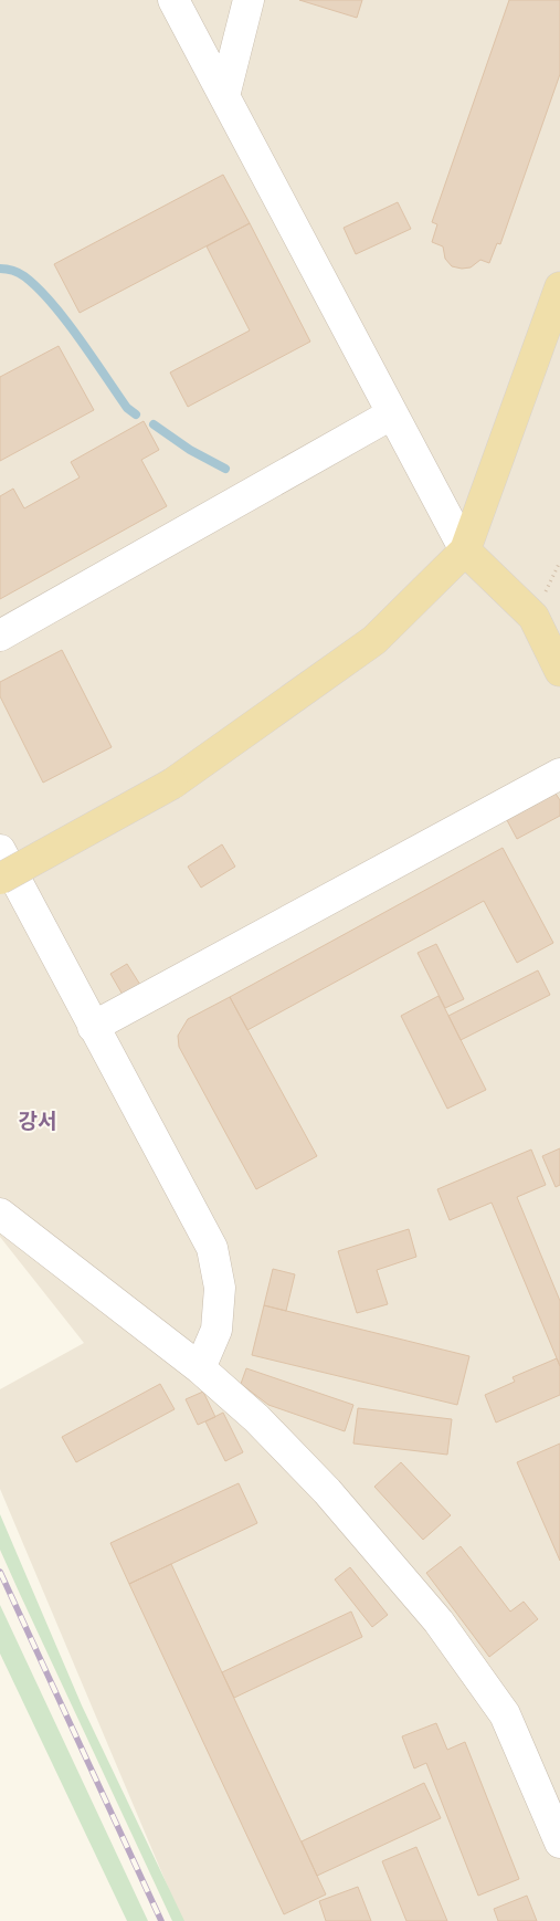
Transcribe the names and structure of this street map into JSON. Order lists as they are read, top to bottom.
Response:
{
  "districts": ["강서"]
}
